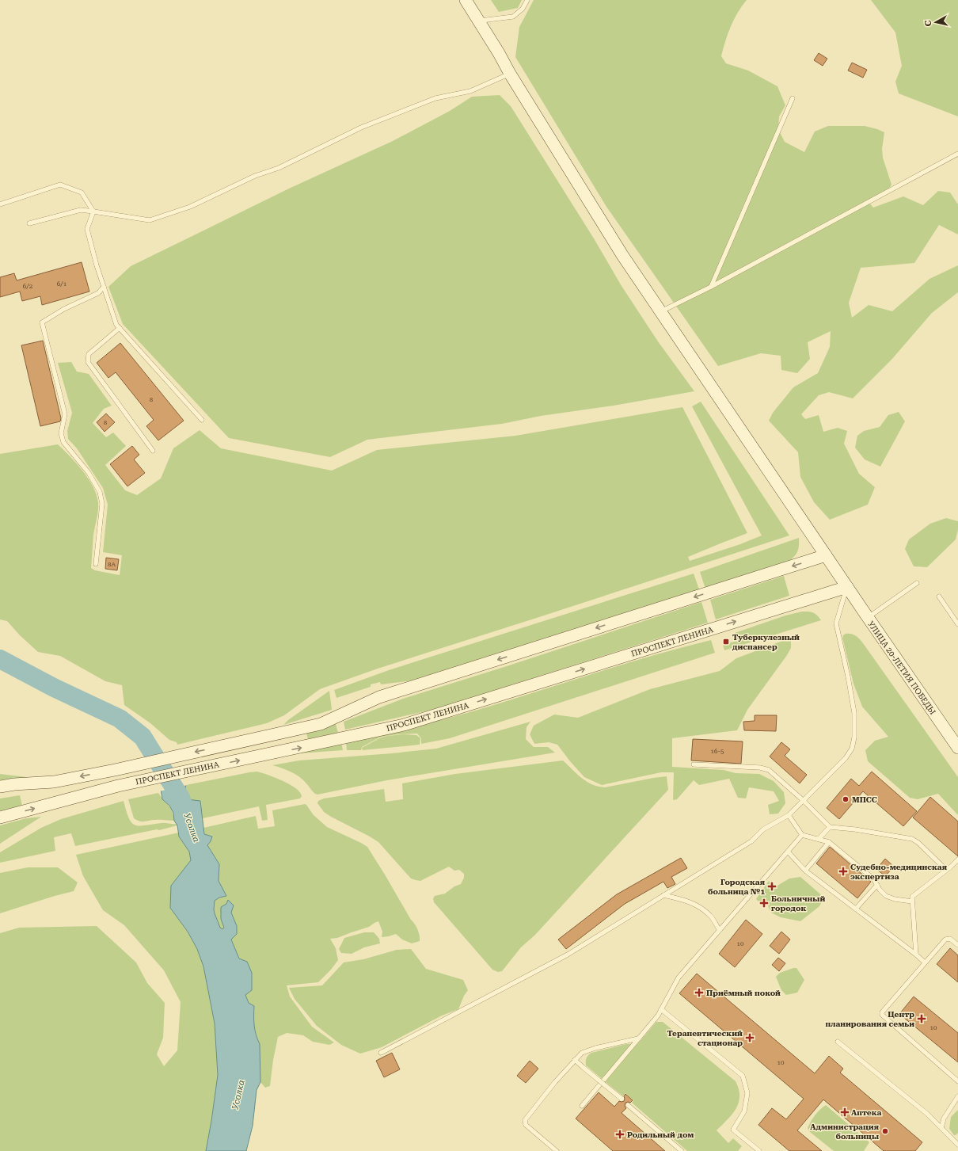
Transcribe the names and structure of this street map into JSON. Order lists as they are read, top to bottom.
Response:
{
  "streets": {
    "street": ["ПРОСПЕКТ ЛЕНИНА", "УЛИЦА 20-ЛЕТИЯ ПОБЕДЫ"]
  },
  "crossings": [
    ["ПРОСПЕКТ ЛЕНИНА", "УЛИЦА 20-ЛЕТИЯ ПОБЕДЫ"]
  ],
  "water": ["Усолка"],
  "places": {
    "transit": ["Туберкулезный диспансер"],
    "other": ["МПСС", "Администрация больницы"],
    "health": [
      "Судебно-медицинская экспертиза",
      "Городская больница №1",
      "Больничный городок",
      "Приёмный покой",
      "Центр планирования семьи",
      "Терапевтический стационар",
      "Аптека",
      "Родильный дом"
    ]
  },
  "house_numbers": [
    "6/1",
    "6/2",
    "8",
    "8",
    "8А",
    "16-5",
    "10",
    "10",
    "10"
  ],
  "north": "left"
}
